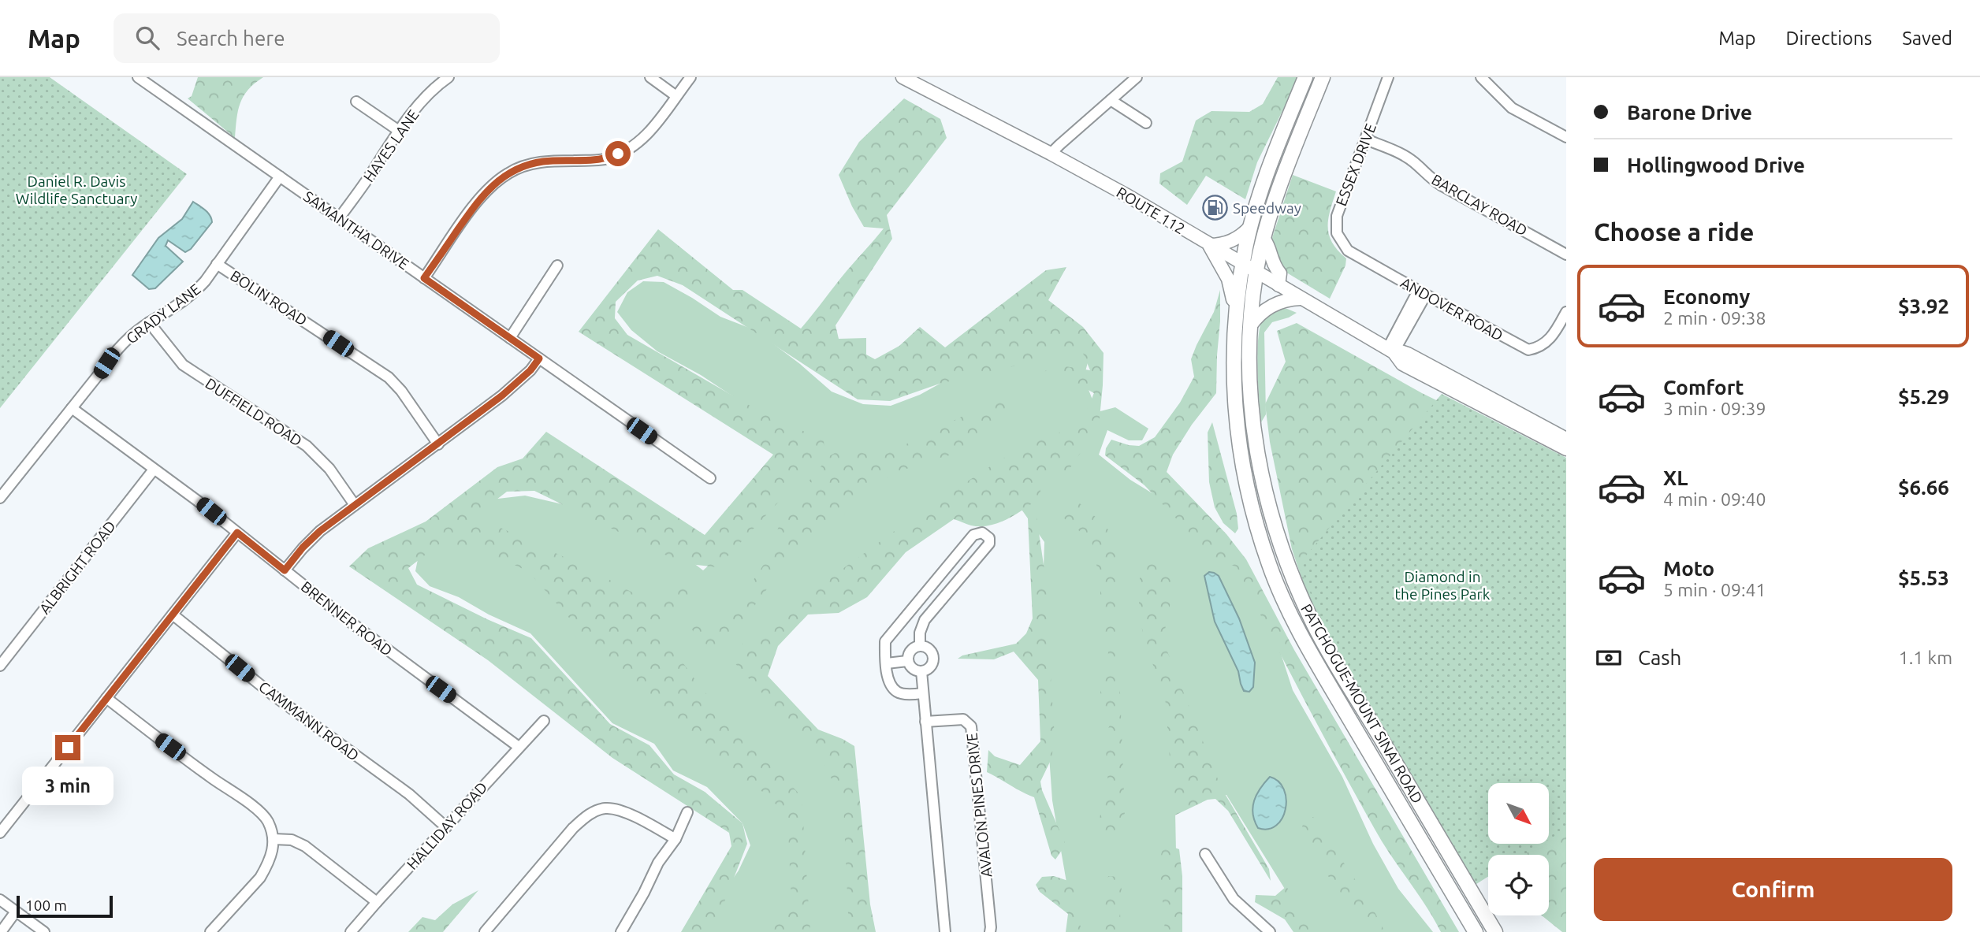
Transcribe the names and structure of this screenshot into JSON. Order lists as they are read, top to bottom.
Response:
{
  "streets": {
    "highway": ["PATCHOGUE-MOUNT SINAI ROAD"],
    "main road": ["ROUTE 112"],
    "street": [
      "HAYES LANE",
      "ESSEX DRIVE",
      "BARCLAY ROAD",
      "SAMANTHA DRIVE",
      "BOLIN ROAD",
      "ANDOVER ROAD",
      "GRADY LANE",
      "DUFFIELD ROAD",
      "ALBRIGHT ROAD",
      "BRENNER ROAD",
      "CAMMANN ROAD",
      "AVALON PINES DRIVE",
      "HALLIDAY ROAD"
    ]
  },
  "crossings": [
    ["HAYES LANE", "SAMANTHA DRIVE"],
    ["ESSEX DRIVE", "BARCLAY ROAD"],
    ["ESSEX DRIVE", "ANDOVER ROAD"],
    ["ROUTE 112", "PATCHOGUE-MOUNT SINAI ROAD"],
    ["SAMANTHA DRIVE", "GRADY LANE"],
    ["BOLIN ROAD", "GRADY LANE"],
    ["GRADY LANE", "DUFFIELD ROAD"],
    ["GRADY LANE", "BRENNER ROAD"],
    ["ALBRIGHT ROAD", "BRENNER ROAD"],
    ["BRENNER ROAD", "HALLIDAY ROAD"],
    ["CAMMANN ROAD", "HALLIDAY ROAD"]
  ],
  "parks": ["Daniel R. Davis Wildlife Sanctuary", "Diamond in the Pines Park"],
  "places": {
    "fuel station": ["Speedway"]
  },
  "scale_bar": "100 m",
  "north": "bottom right",
  "page": {
    "header": "Map",
    "search": "Search here",
    "nav": ["Map", "Directions", "Saved"],
    "banner": ["Barone Drive", "Hollingwood Drive"],
    "heading": "Choose a ride",
    "list": [
      {
        "name": "Economy",
        "note": "2 min · 09:38",
        "value": "$3.92"
      },
      {
        "name": "Comfort",
        "note": "3 min · 09:39",
        "value": "$5.29"
      },
      {
        "name": "XL",
        "note": "4 min · 09:40",
        "value": "$6.66"
      },
      {
        "name": "Moto",
        "note": "5 min · 09:41",
        "value": "$5.53"
      }
    ],
    "pay": ["Cash", "1.1 km"],
    "bubble": "3 min",
    "buttons": "Confirm",
    "scale": "100 m"
  }
}
